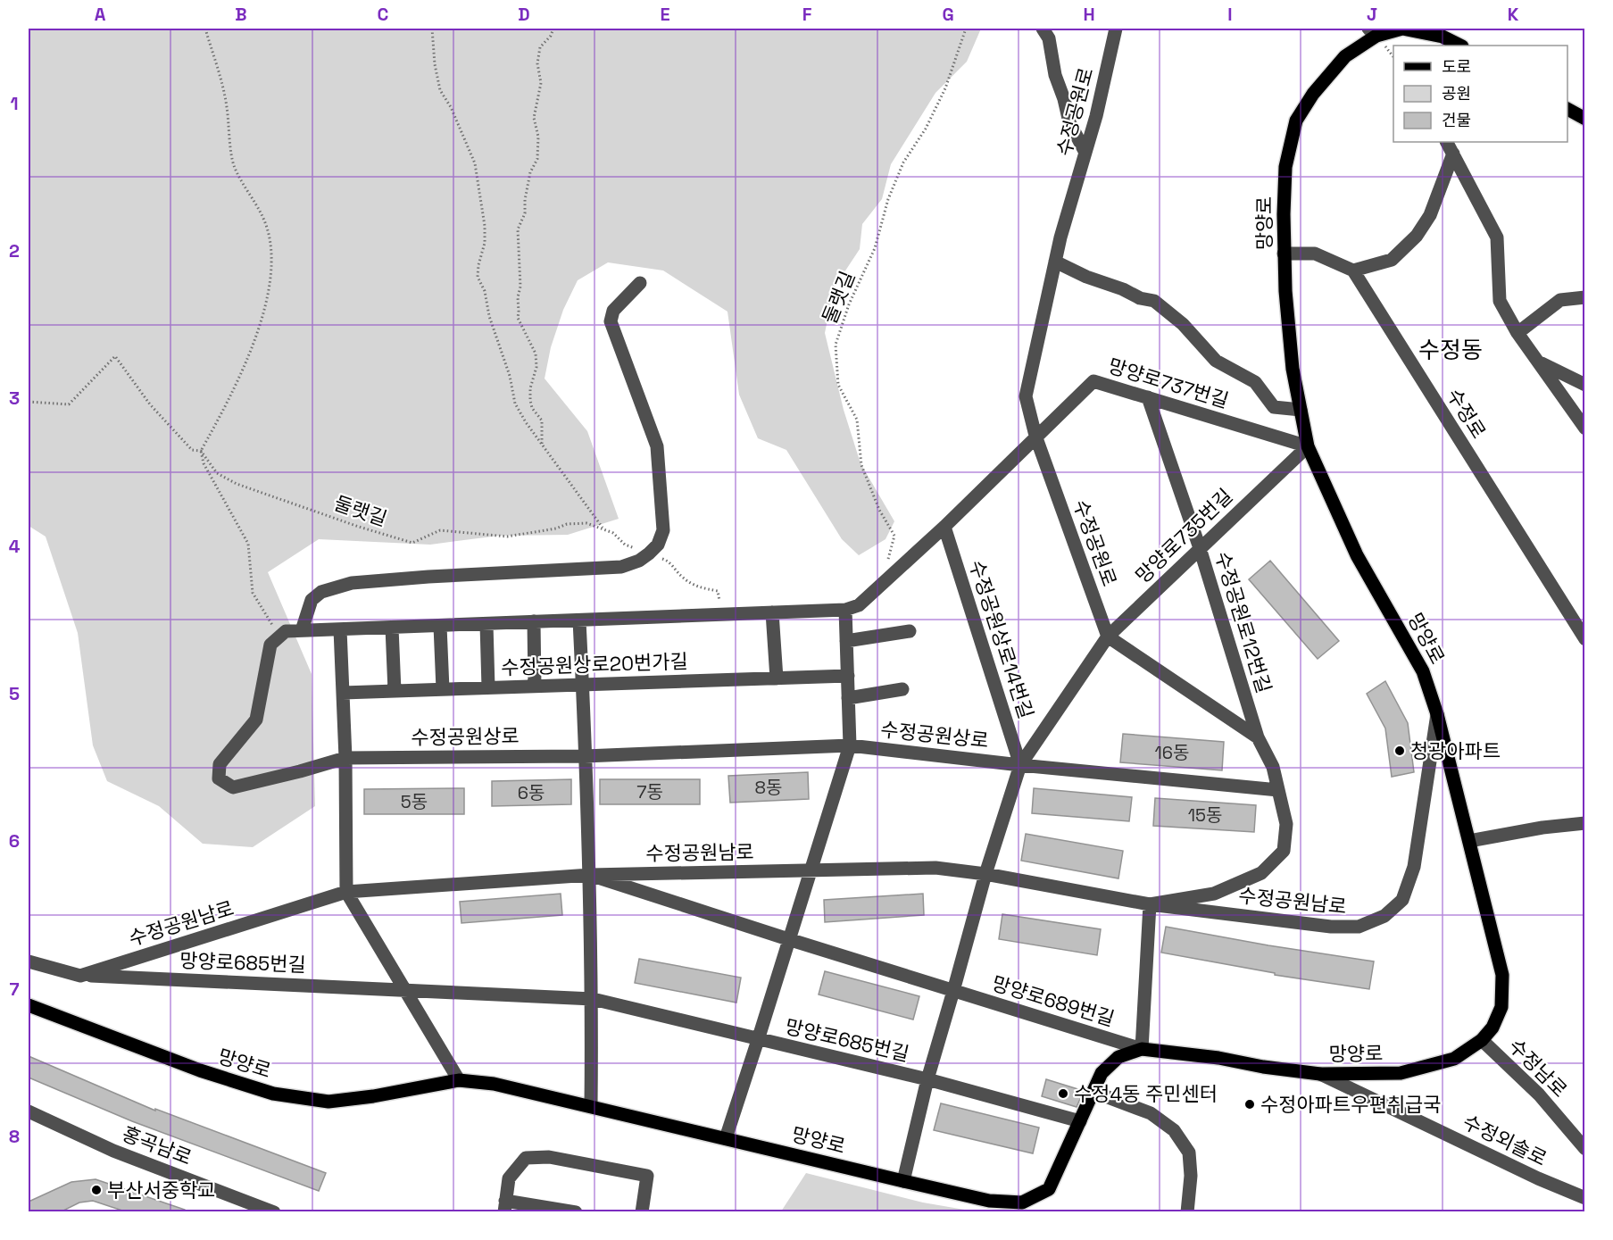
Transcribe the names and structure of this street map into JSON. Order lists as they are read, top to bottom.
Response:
{
  "streets": {
    "main road": ["망양로"],
    "street": [
      "수정공원로",
      "망양로737번길",
      "수정로",
      "망양로735번길",
      "수정공원로12번길",
      "수정공원상로14번길",
      "수정공원상로20번가길",
      "수정공원상로",
      "수정공원남로",
      "망양로685번길",
      "망양로689번길",
      "수정남로",
      "수정외솔로",
      "홍곡남로"
    ],
    "path": ["둘랫길"]
  },
  "crossings": [
    ["수정공원로", "망양로737번길"],
    ["수정공원로", "망양로735번길"],
    ["망양로", "망양로737번길"],
    ["망양로", "망양로735번길"],
    ["망양로", "수정공원남로"],
    ["망양로", "망양로685번길"],
    ["망양로", "망양로689번길"],
    ["망양로", "수정남로"],
    ["망양로", "수정외솔로"],
    ["망양로737번길", "망양로735번길"],
    ["망양로737번길", "수정공원로12번길"],
    ["망양로735번길", "수정공원로12번길"],
    ["망양로735번길", "수정공원상로14번길"],
    ["망양로735번길", "수정공원상로"],
    ["수정공원상로14번길", "수정공원상로"],
    ["수정공원남로", "망양로685번길"],
    ["수정공원남로", "망양로689번길"],
    ["망양로685번길", "망양로689번길"]
  ],
  "districts": ["수정동"],
  "places": [
    "청광아파트",
    "수정4동 주민센터",
    "수정아파트우편취급국",
    "부산서중학교"
  ],
  "house_numbers": [
    "16동",
    "8동",
    "7동",
    "6동",
    "5동",
    "15동"
  ],
  "legend": ["도로", "공원", "건물"],
  "grid": {
    "columns": [
      "A",
      "B",
      "C",
      "D",
      "E",
      "F",
      "G",
      "H",
      "I",
      "J",
      "K"
    ],
    "rows": [
      "1",
      "2",
      "3",
      "4",
      "5",
      "6",
      "7",
      "8"
    ]
  }
}
